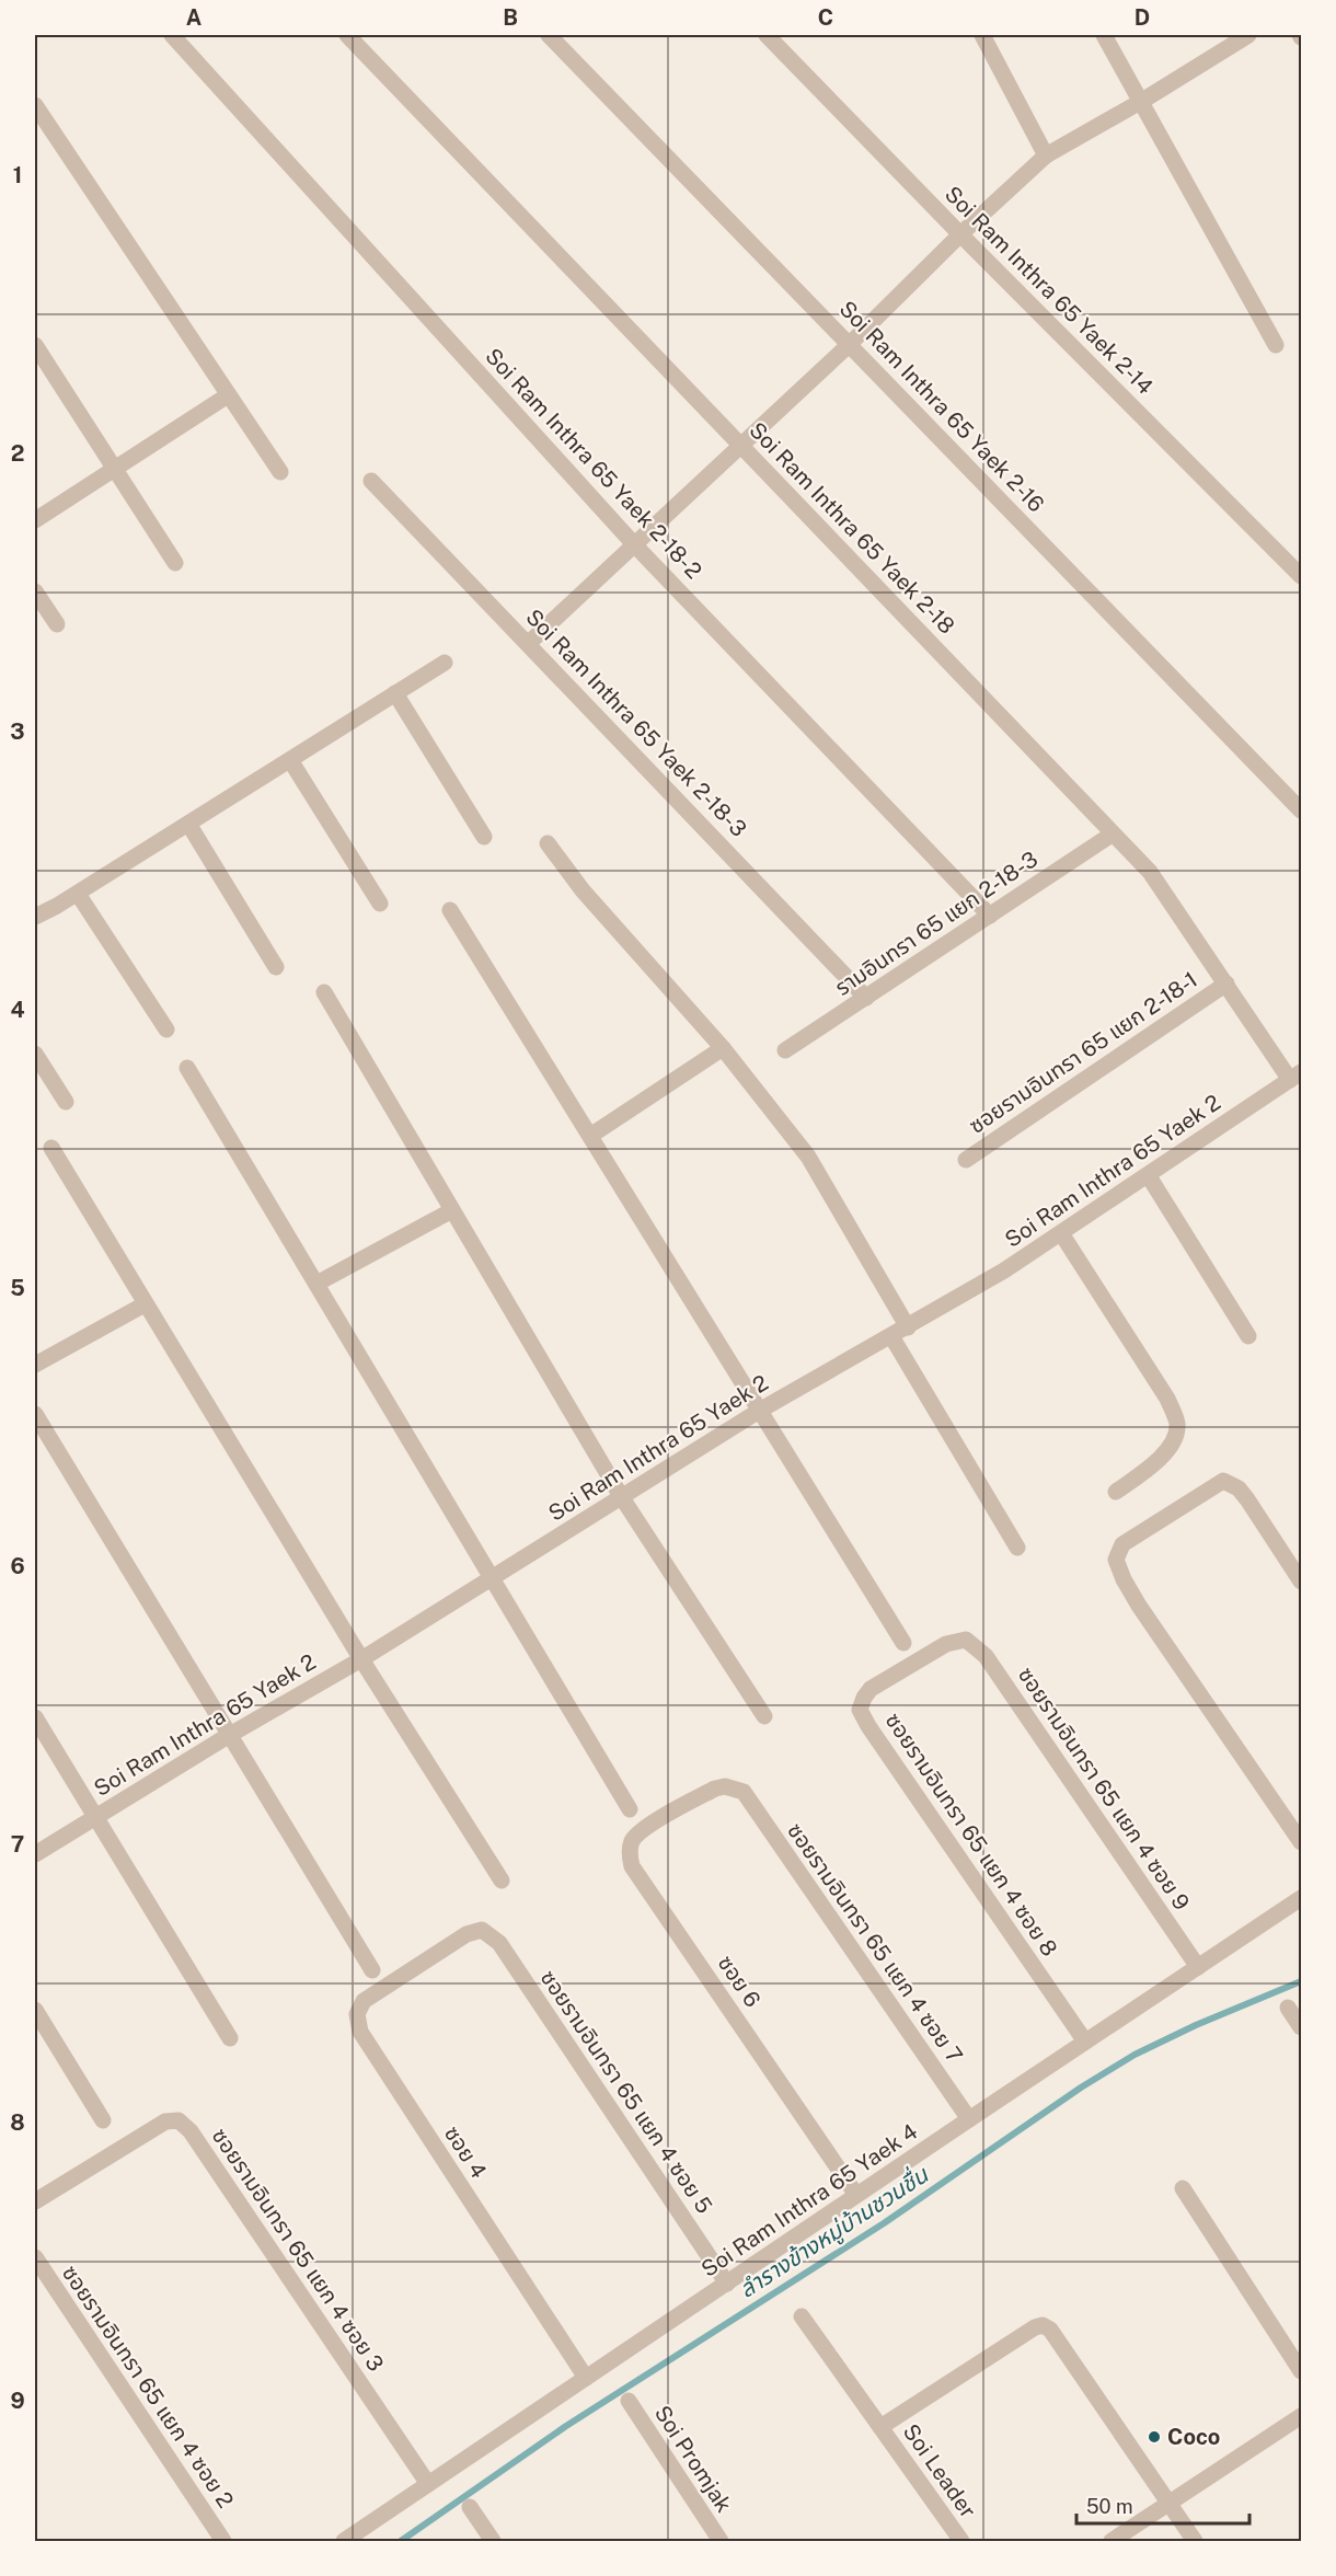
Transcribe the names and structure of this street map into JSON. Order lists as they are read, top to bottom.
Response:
{
  "streets": {
    "street": [
      "Soi Ram Inthra 65 Yaek 2-14",
      "Soi Ram Inthra 65 Yaek 2-16",
      "Soi Ram Inthra 65 Yaek 2-18-2",
      "Soi Ram Inthra 65 Yaek 2-18",
      "Soi Ram Inthra 65 Yaek 2-18-3",
      "รามอินทรา 65 แยก 2-18-3",
      "ซอยรามอินทรา 65 แยก 2-18-1",
      "Soi Ram Inthra 65 Yaek 2",
      "ซอยรามอินทรา 65 แยก 4 ซอย 9",
      "ซอยรามอินทรา 65 แยก 4 ซอย 8",
      "ซอยรามอินทรา 65 แยก 4 ซอย 7",
      "ซอย 6",
      "ซอยรามอินทรา 65 แยก 4 ซอย 5",
      "ซอย 4",
      "Soi Ram Inthra 65 Yaek 4",
      "ซอยรามอินทรา 65 แยก 4 ซอย 3",
      "ซอยรามอินทรา 65 แยก 4 ซอย 2",
      "Soi Promjak",
      "Soi Leader"
    ]
  },
  "crossings": [
    ["Soi Ram Inthra 65 Yaek 2-18-2", "รามอินทรา 65 แยก 2-18-3"],
    ["Soi Ram Inthra 65 Yaek 2-18", "รามอินทรา 65 แยก 2-18-3"],
    ["Soi Ram Inthra 65 Yaek 2-18", "ซอยรามอินทรา 65 แยก 2-18-1"],
    ["Soi Ram Inthra 65 Yaek 2-18", "Soi Ram Inthra 65 Yaek 2"],
    ["Soi Ram Inthra 65 Yaek 2-18-3", "รามอินทรา 65 แยก 2-18-3"],
    ["ซอยรามอินทรา 65 แยก 4 ซอย 9", "ซอยรามอินทรา 65 แยก 4 ซอย 8"],
    ["ซอยรามอินทรา 65 แยก 4 ซอย 9", "Soi Ram Inthra 65 Yaek 4"],
    ["ซอยรามอินทรา 65 แยก 4 ซอย 8", "Soi Ram Inthra 65 Yaek 4"],
    ["ซอยรามอินทรา 65 แยก 4 ซอย 7", "ซอย 6"],
    ["ซอยรามอินทรา 65 แยก 4 ซอย 7", "Soi Ram Inthra 65 Yaek 4"],
    ["ซอย 6", "Soi Ram Inthra 65 Yaek 4"],
    ["ซอยรามอินทรา 65 แยก 4 ซอย 5", "ซอย 4"],
    ["ซอยรามอินทรา 65 แยก 4 ซอย 5", "Soi Ram Inthra 65 Yaek 4"],
    ["ซอย 4", "Soi Ram Inthra 65 Yaek 4"],
    ["Soi Ram Inthra 65 Yaek 4", "ซอยรามอินทรา 65 แยก 4 ซอย 3"]
  ],
  "water": ["ลำรางข้างหมู่บ้านชวนชื่น"],
  "places": ["Coco"],
  "scale_bar": "50 m",
  "grid": {
    "columns": [
      "A",
      "B",
      "C",
      "D"
    ],
    "rows": [
      "1",
      "2",
      "3",
      "4",
      "5",
      "6",
      "7",
      "8",
      "9"
    ]
  }
}
